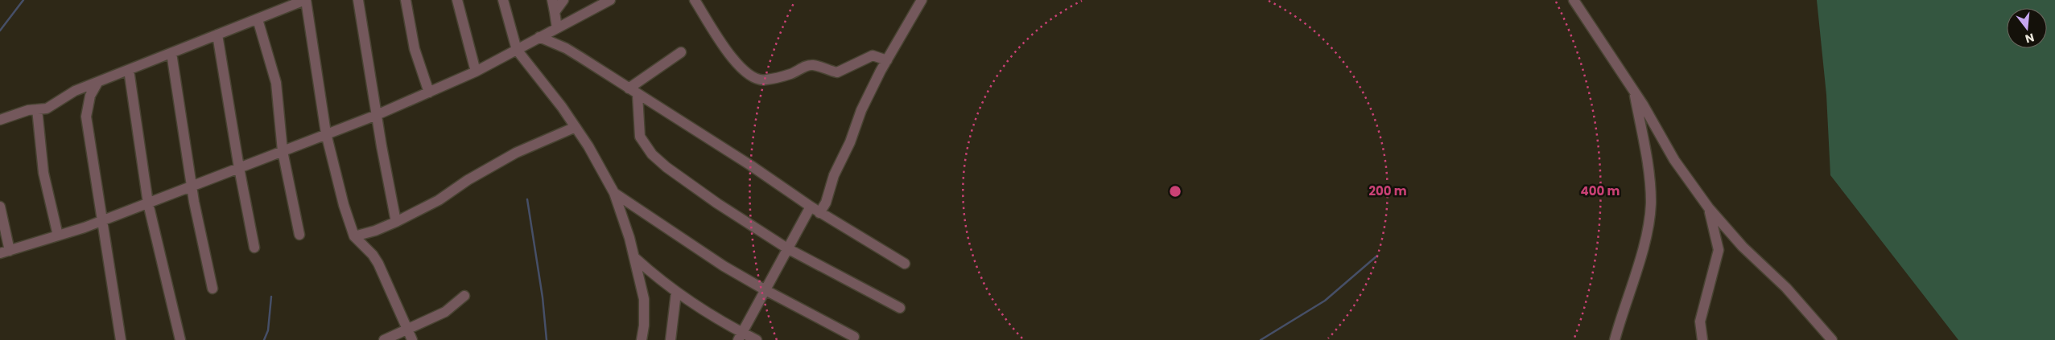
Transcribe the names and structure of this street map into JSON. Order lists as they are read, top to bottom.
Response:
{
  "north": "bottom",
  "rings": ["200 m", "400 m"]
}
